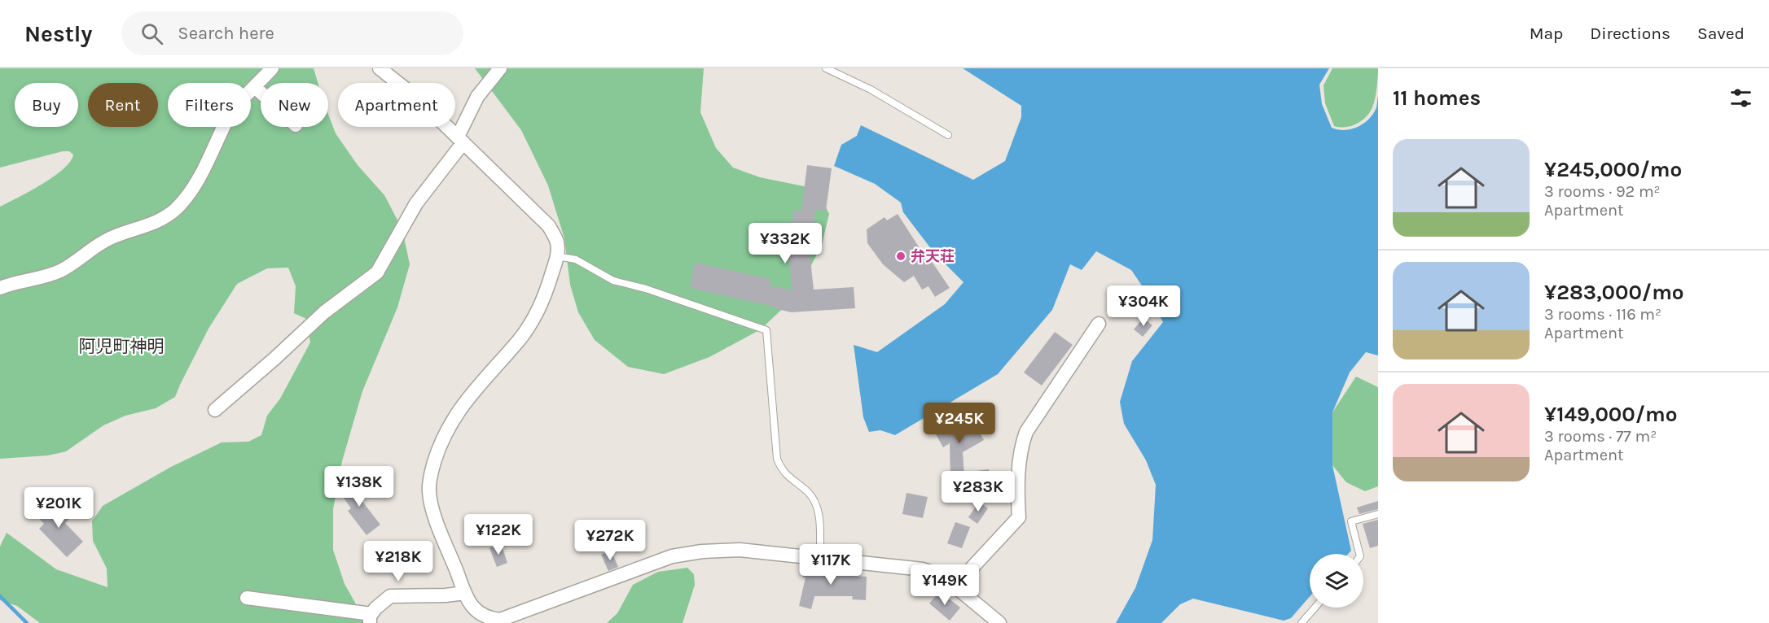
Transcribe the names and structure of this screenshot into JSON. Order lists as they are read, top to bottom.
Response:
{
  "districts": ["阿児町神明"],
  "places": ["弁天荘"],
  "page": {
    "header": "Nestly",
    "search": "Search here",
    "nav": ["Map", "Directions", "Saved"],
    "heading": "11 homes",
    "chip": [
      "Buy",
      "Rent",
      "Filters",
      "New",
      "Apartment"
    ],
    "list": [
      {
        "name": "¥245,000/mo",
        "note": "3 rooms · 92 m² · Apartment"
      },
      {
        "name": "¥283,000/mo",
        "note": "3 rooms · 116 m² · Apartment"
      },
      {
        "name": "¥149,000/mo",
        "note": "3 rooms · 77 m² · Apartment"
      }
    ],
    "price": [
      "¥332K",
      "¥304K",
      "¥245K",
      "¥138K",
      "¥283K",
      "¥201K",
      "¥122K",
      "¥272K",
      "¥218K",
      "¥117K",
      "¥149K"
    ]
  }
}
